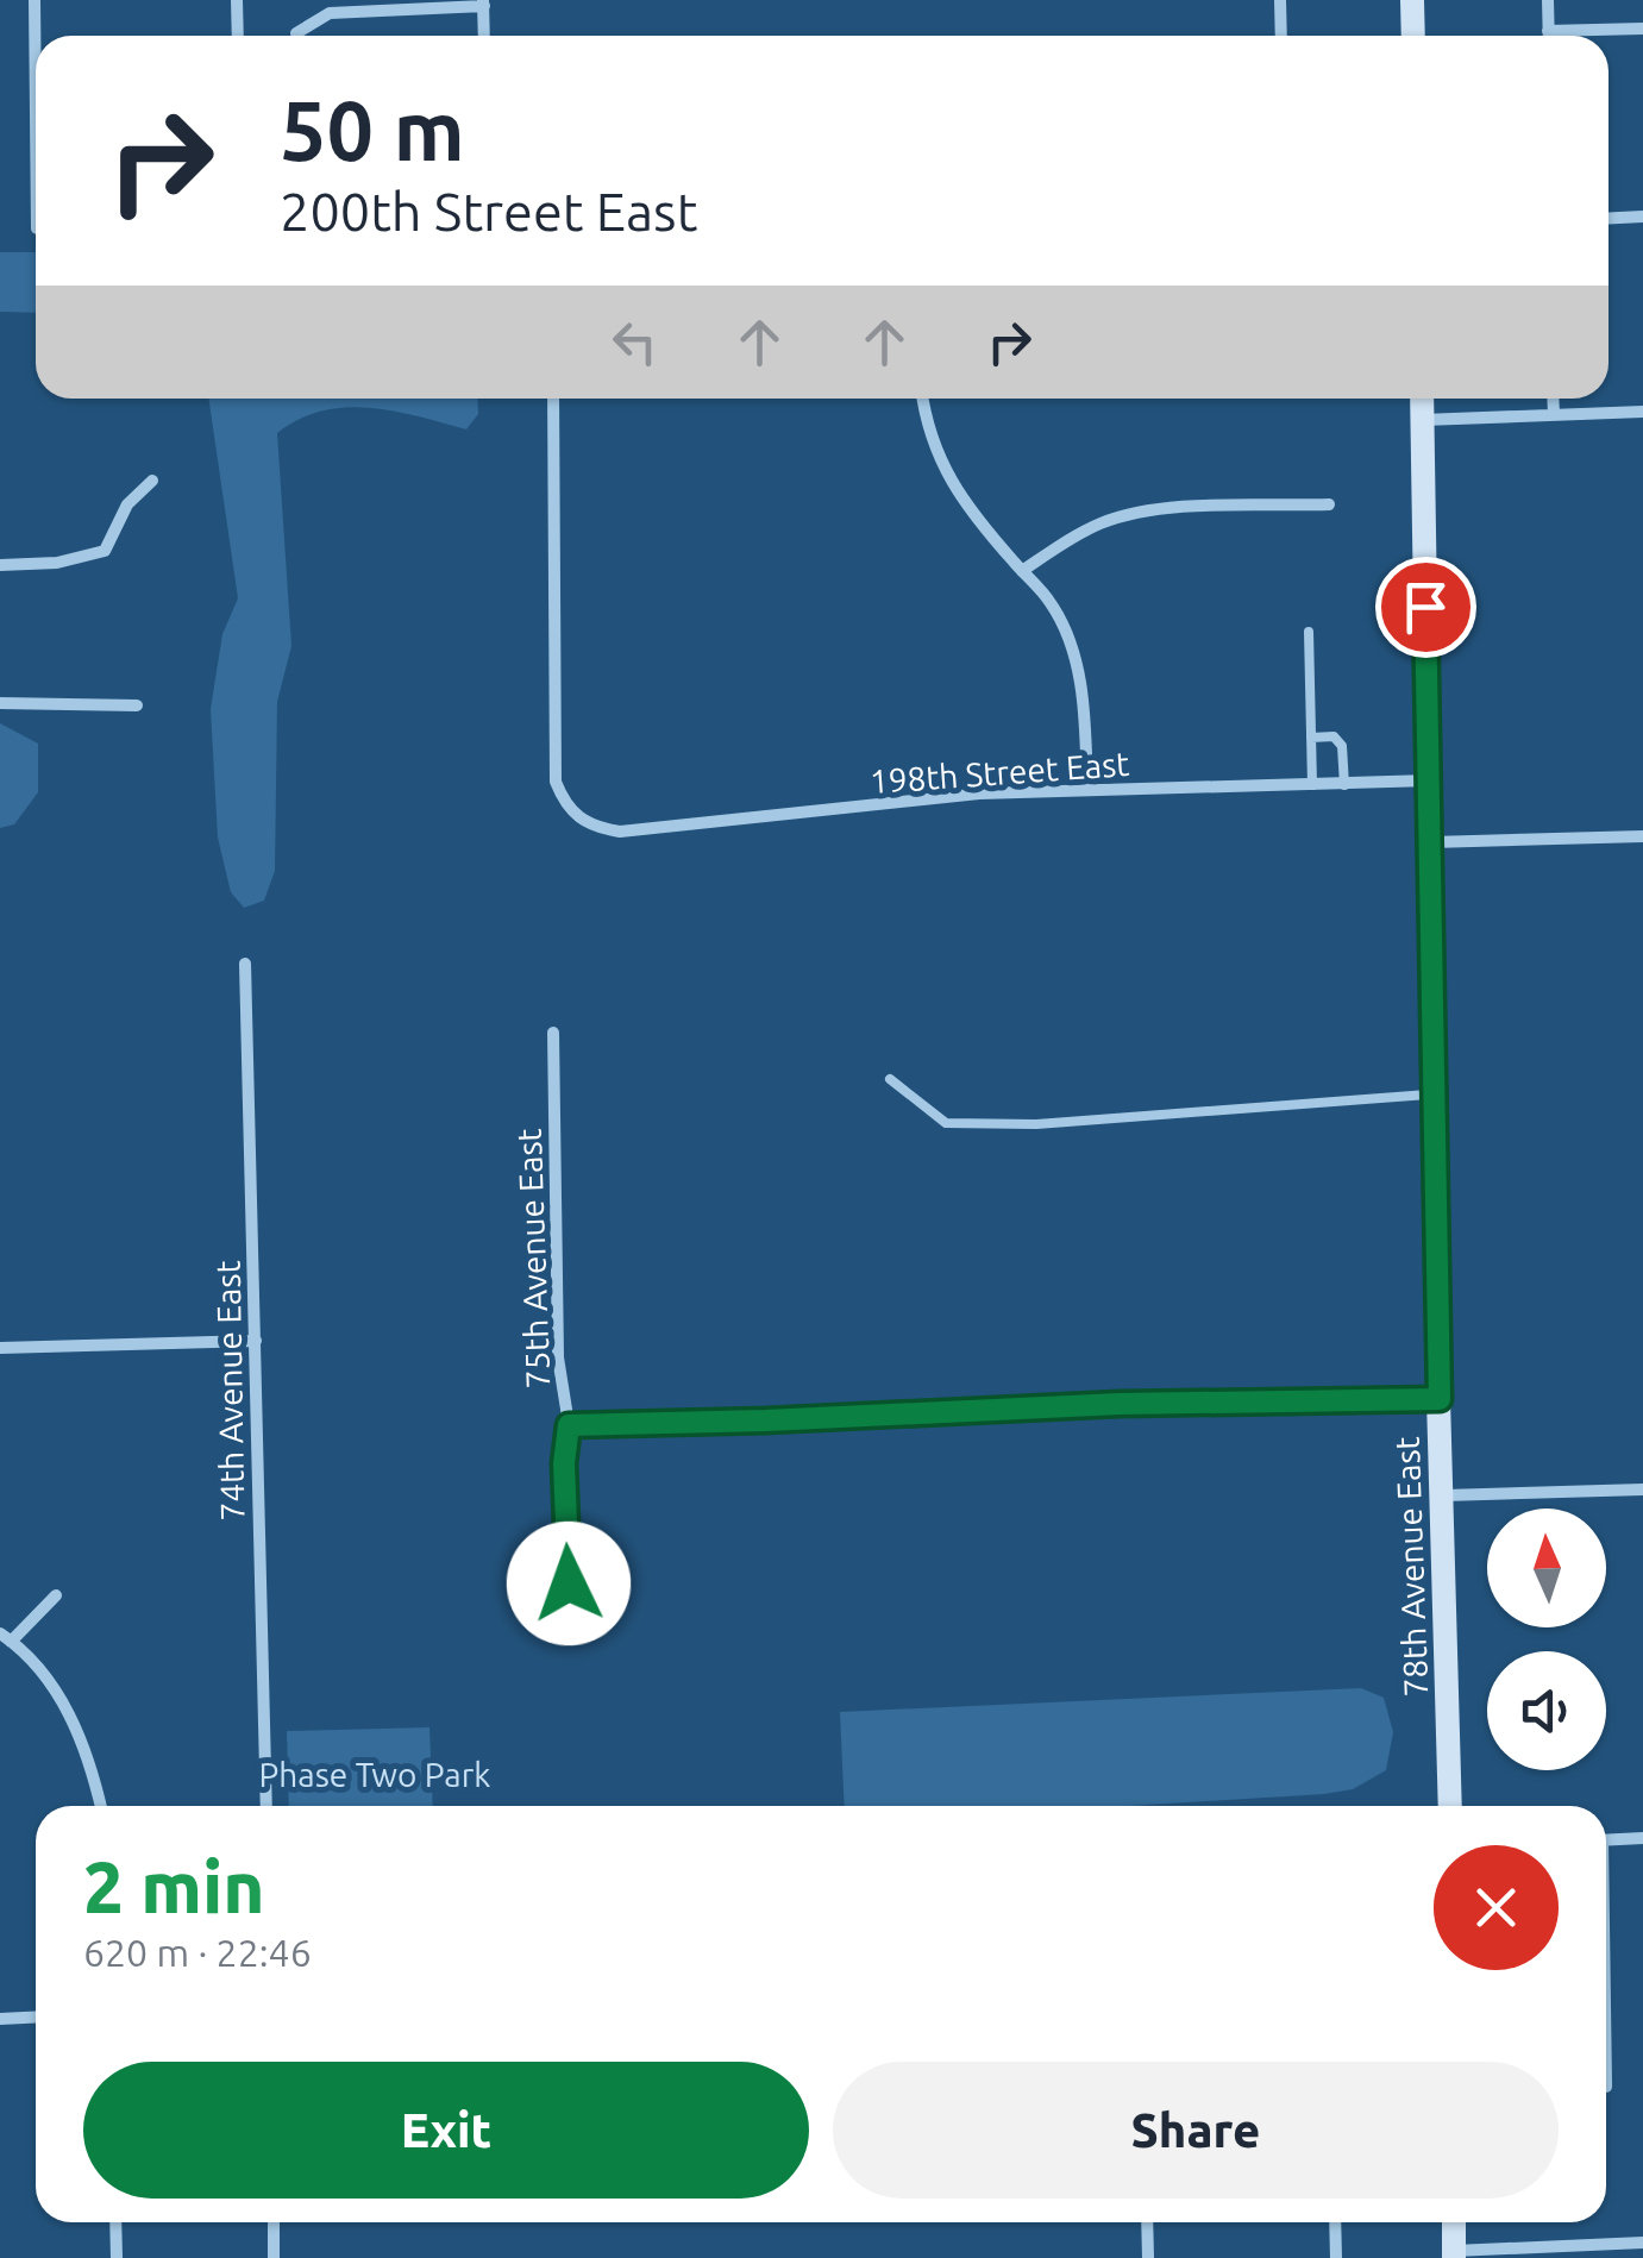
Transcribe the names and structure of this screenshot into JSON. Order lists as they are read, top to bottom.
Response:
{
  "streets": {
    "street": [
      "198th Street East",
      "75th Avenue East",
      "74th Avenue East",
      "78th Avenue East"
    ]
  },
  "crossings": [
    ["198th Street East", "78th Avenue East"]
  ],
  "parks": ["Phase Two Park"],
  "north": "top",
  "page": {
    "turn": ["50 m", "200th Street East"],
    "heading": ["2 min", "620 m · 22:46"],
    "buttons": ["Exit", "Share"]
  }
}
